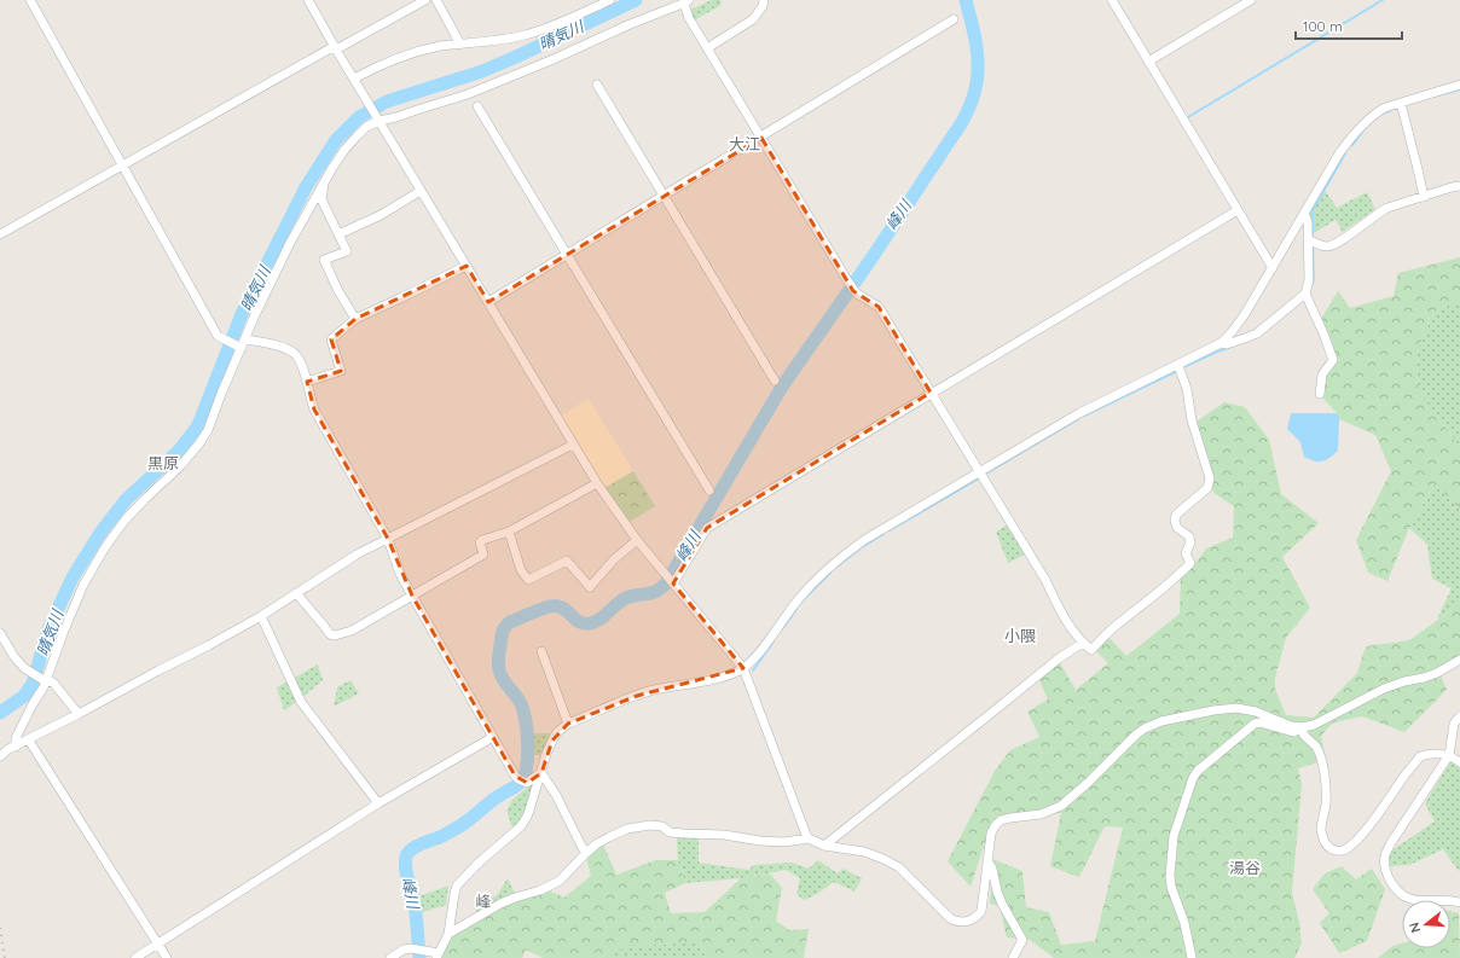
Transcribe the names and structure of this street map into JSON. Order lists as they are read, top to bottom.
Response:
{
  "districts": [
    "大江",
    "黒原",
    "小隈",
    "湯谷",
    "峰"
  ],
  "water": ["晴気川", "峰川"],
  "scale_bar": "100 m",
  "north": "left"
}
